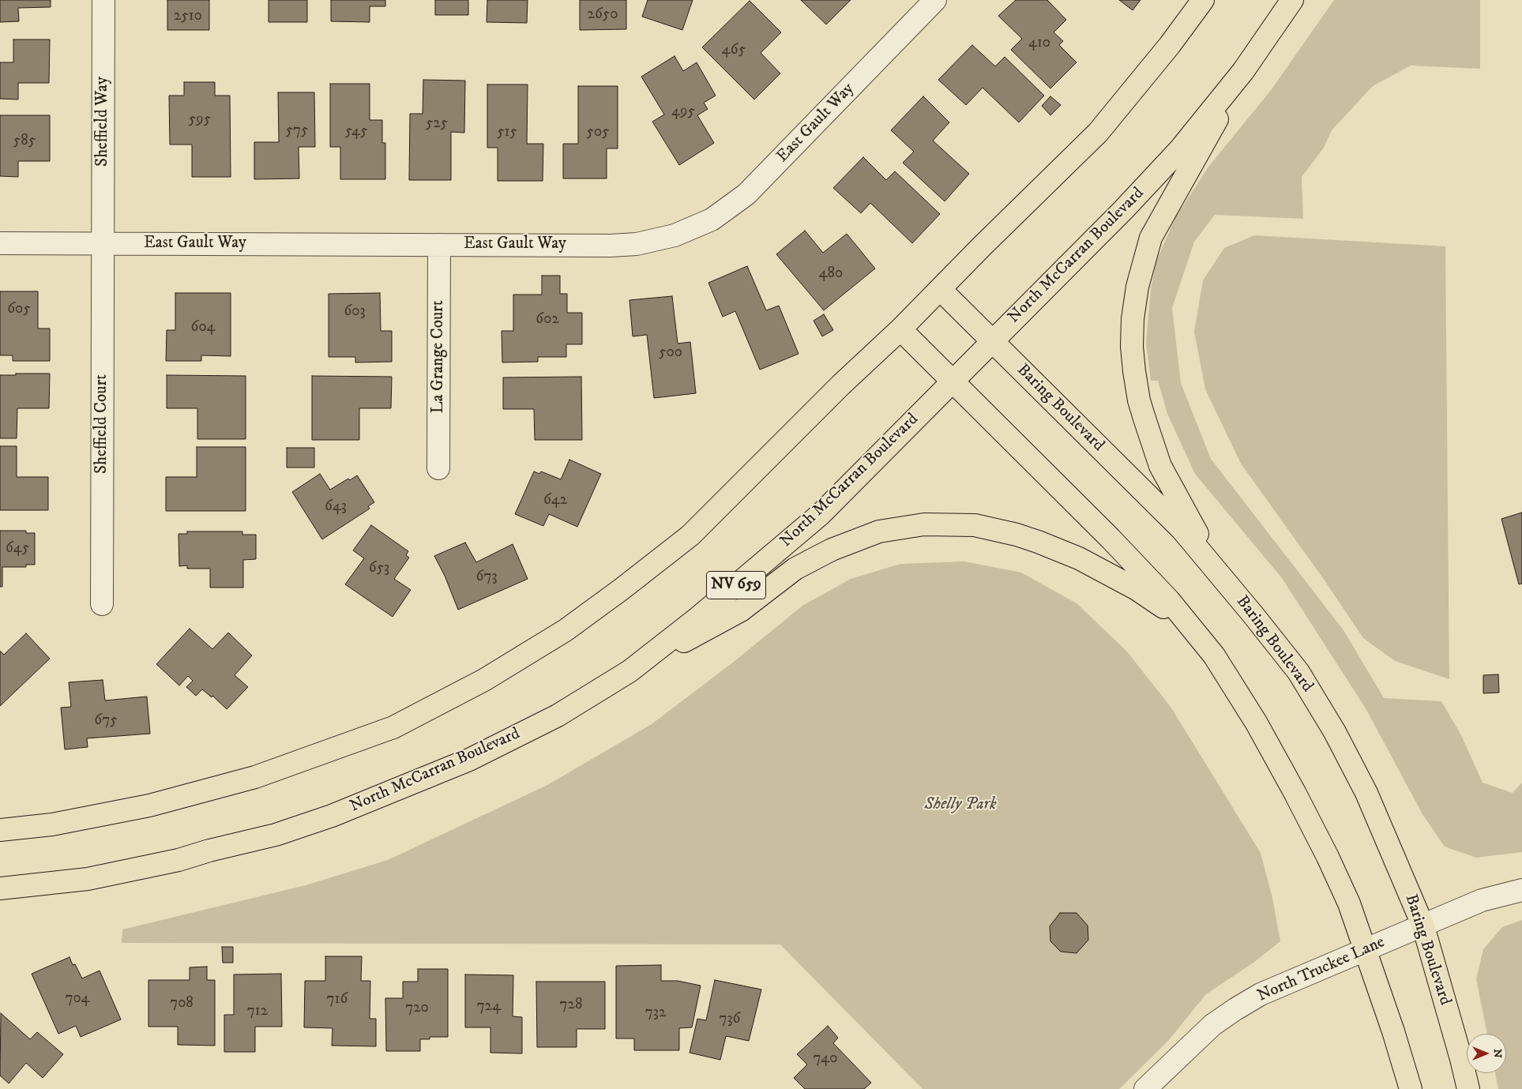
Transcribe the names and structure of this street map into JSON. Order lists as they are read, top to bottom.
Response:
{
  "streets": {
    "main road": ["North McCarran Boulevard", "Baring Boulevard", "NV 659"],
    "street": [
      "Sheffield Way",
      "East Gault Way",
      "La Grange Court",
      "Sheffield Court",
      "North Truckee Lane"
    ]
  },
  "crossings": [
    ["Sheffield Way", "East Gault Way"],
    ["Sheffield Way", "Sheffield Court"],
    ["East Gault Way", "La Grange Court"],
    ["East Gault Way", "Sheffield Court"],
    ["North McCarran Boulevard", "Baring Boulevard"],
    ["Baring Boulevard", "North Truckee Lane"]
  ],
  "parks": ["Shelly Park"],
  "house_numbers": [
    "2650",
    "2510",
    "410",
    "465",
    "495",
    "595",
    "525",
    "575",
    "545",
    "515",
    "505",
    "585",
    "480",
    "605",
    "603",
    "602",
    "604",
    "500",
    "642",
    "643",
    "645",
    "653",
    "673",
    "675",
    "704",
    "716",
    "708",
    "728",
    "724",
    "720",
    "712",
    "732",
    "736",
    "740"
  ],
  "north": "right"
}
